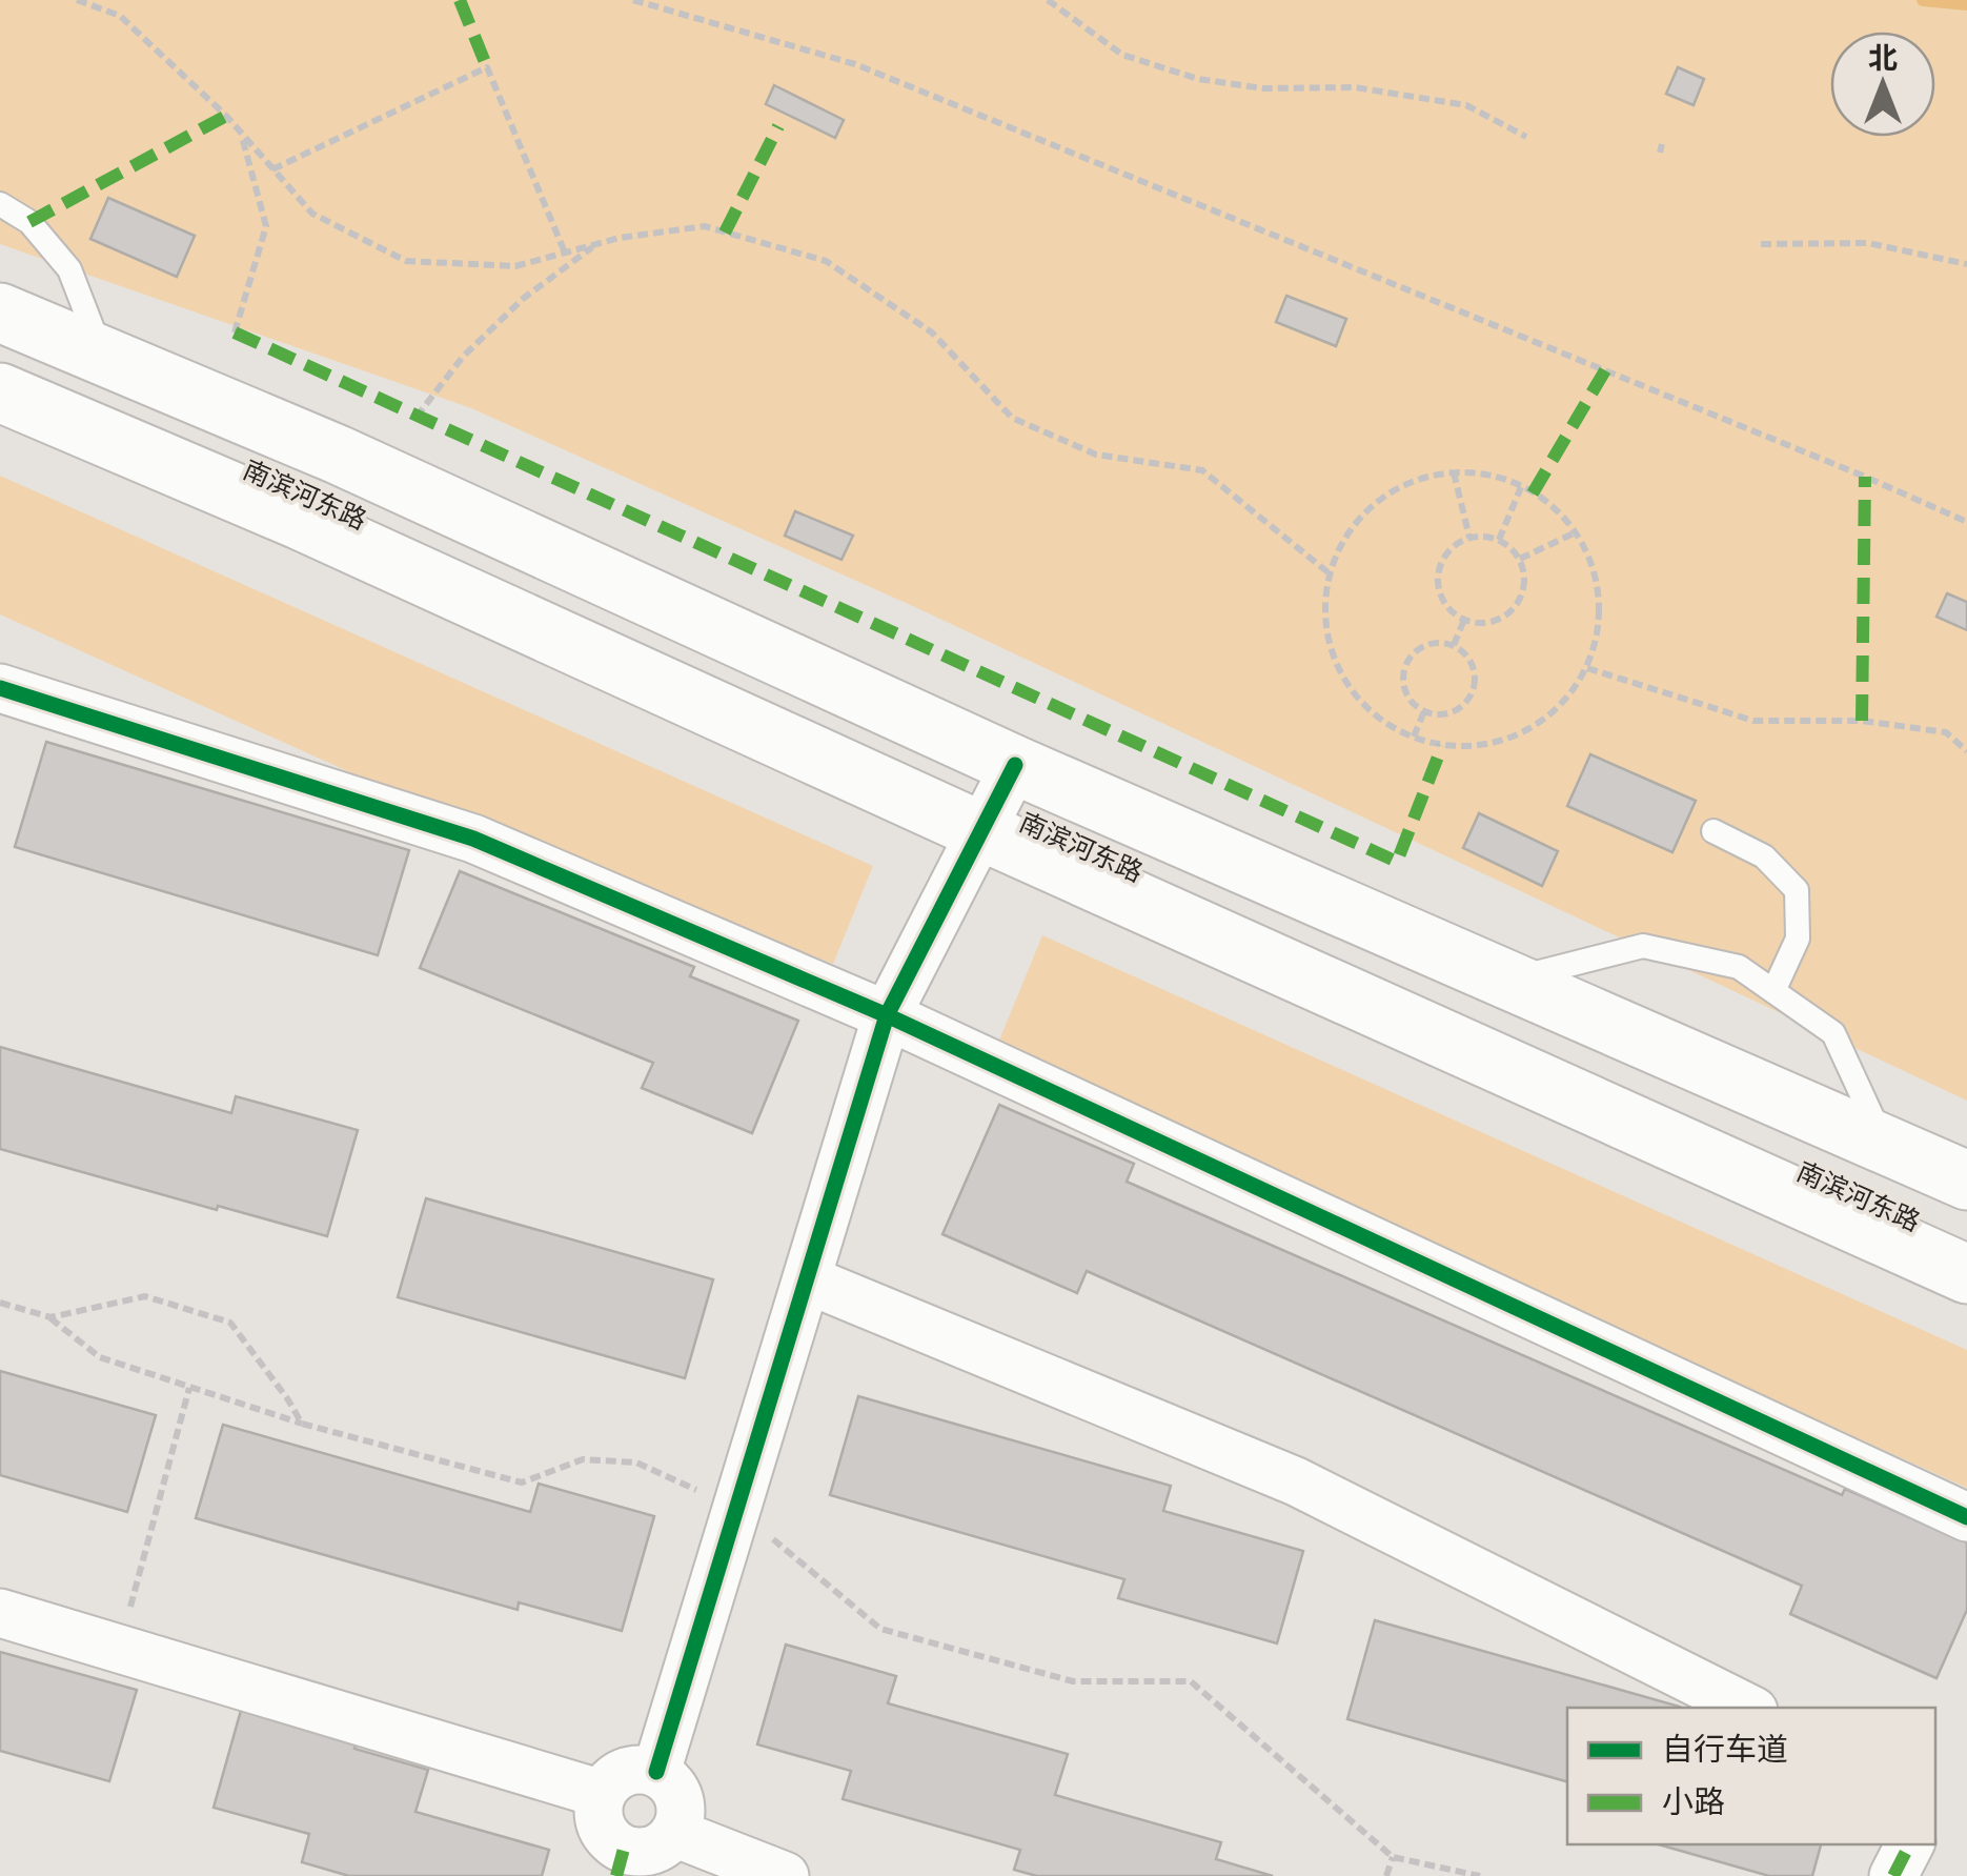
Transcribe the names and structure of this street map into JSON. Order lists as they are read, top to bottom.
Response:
{
  "streets": {
    "main road": ["南滨河东路"]
  },
  "legend": ["自行车道", "小路"],
  "north": "top"
}
